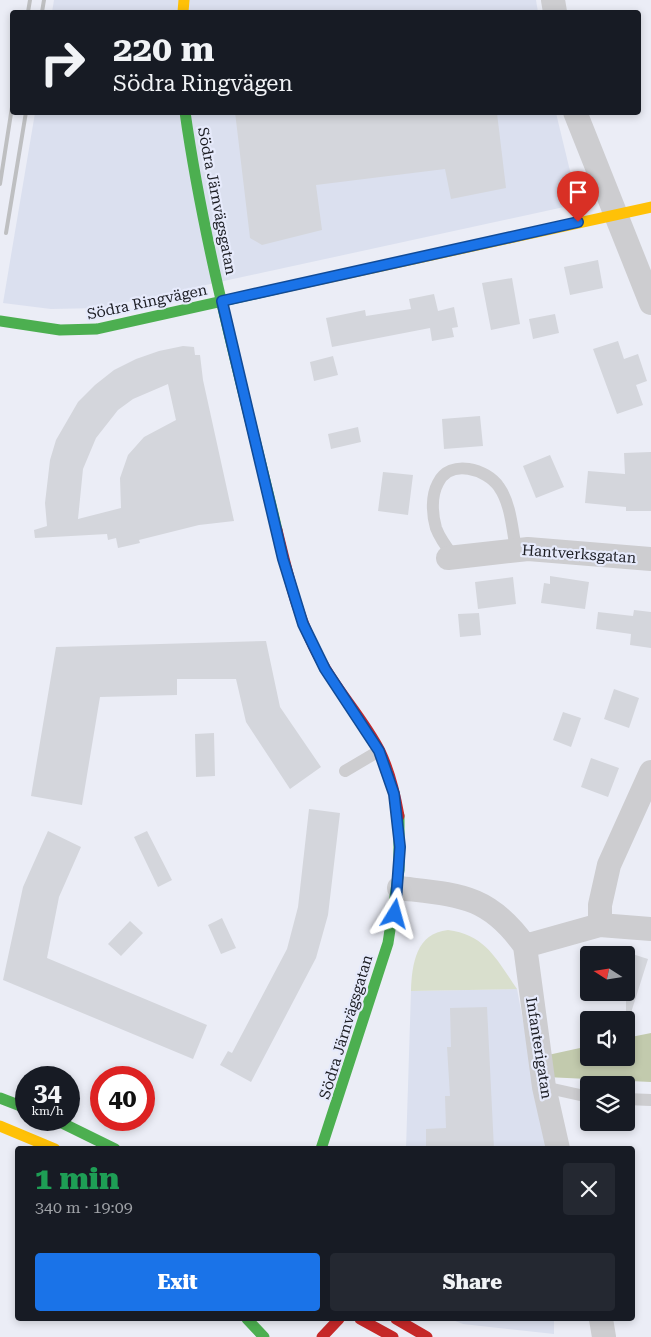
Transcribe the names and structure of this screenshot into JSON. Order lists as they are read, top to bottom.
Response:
{
  "streets": {
    "street": [
      "Södra Järnvägsgatan",
      "Södra Ringvägen",
      "Hantverksgatan",
      "Infanterigatan"
    ]
  },
  "crossings": [
    ["Södra Järnvägsgatan", "Södra Ringvägen"]
  ],
  "north": "left",
  "page": {
    "turn": ["220 m", "Södra Ringvägen"],
    "speed": "34 km/h",
    "limit": "40",
    "heading": ["1 min", "340 m · 19:09"],
    "buttons": ["Exit", "Share"]
  }
}
